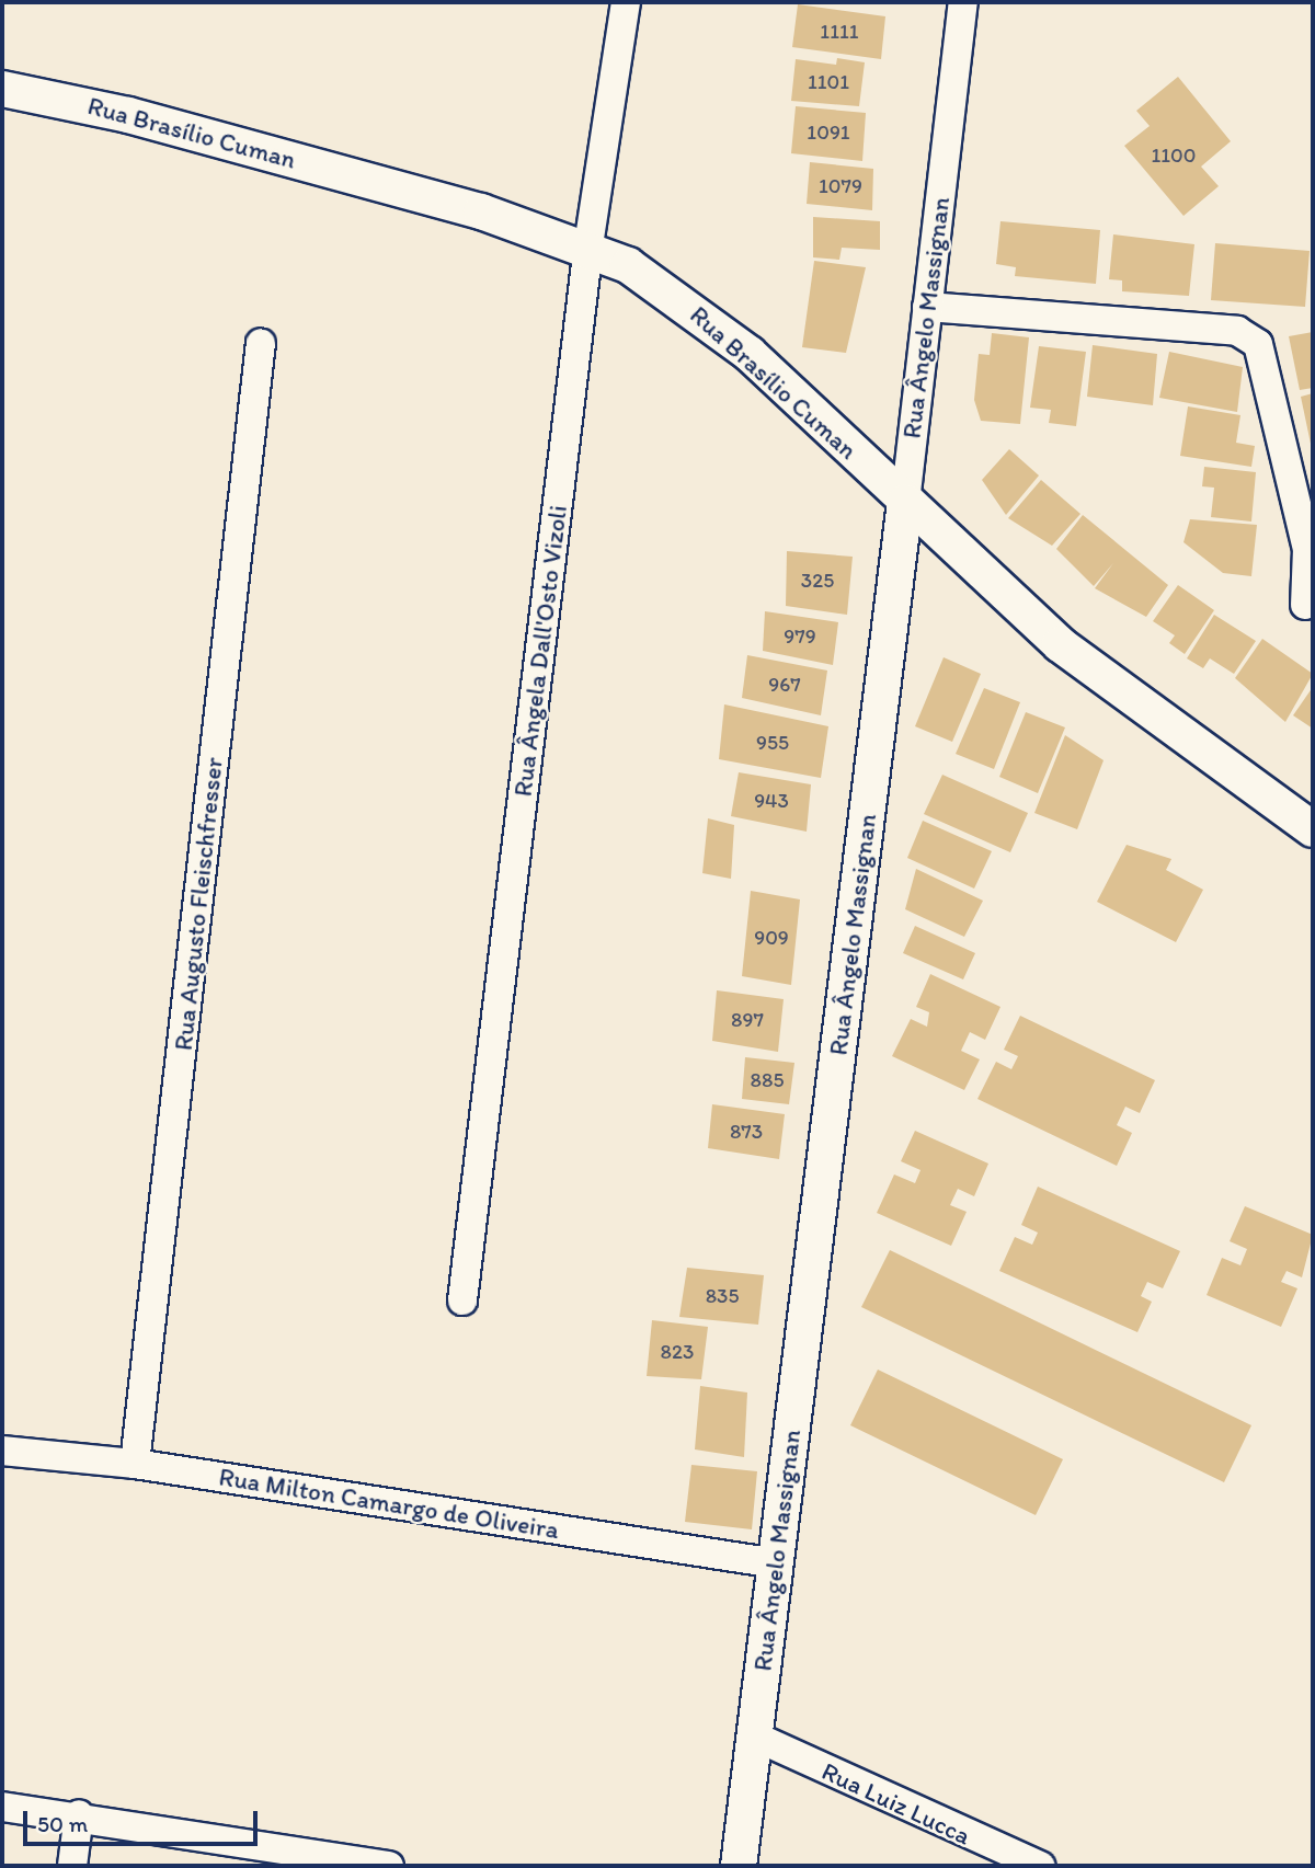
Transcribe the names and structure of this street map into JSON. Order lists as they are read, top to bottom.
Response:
{
  "streets": {
    "street": [
      "Rua Brasílio Cuman",
      "Rua Ângelo Massignan",
      "Rua Ângela Dall'Osto Vizoli",
      "Rua Augusto Fleischfresser",
      "Rua Milton Camargo de Oliveira",
      "Rua Luiz Lucca"
    ]
  },
  "crossings": [
    ["Rua Brasílio Cuman", "Rua Ângelo Massignan"],
    ["Rua Brasílio Cuman", "Rua Ângela Dall'Osto Vizoli"],
    ["Rua Ângelo Massignan", "Rua Milton Camargo de Oliveira"],
    ["Rua Ângelo Massignan", "Rua Luiz Lucca"],
    ["Rua Augusto Fleischfresser", "Rua Milton Camargo de Oliveira"]
  ],
  "house_numbers": [
    "1111",
    "1101",
    "1091",
    "1100",
    "1079",
    "325",
    "979",
    "967",
    "955",
    "943",
    "909",
    "897",
    "885",
    "873",
    "835",
    "823"
  ],
  "scale_bar": "50 m"
}
